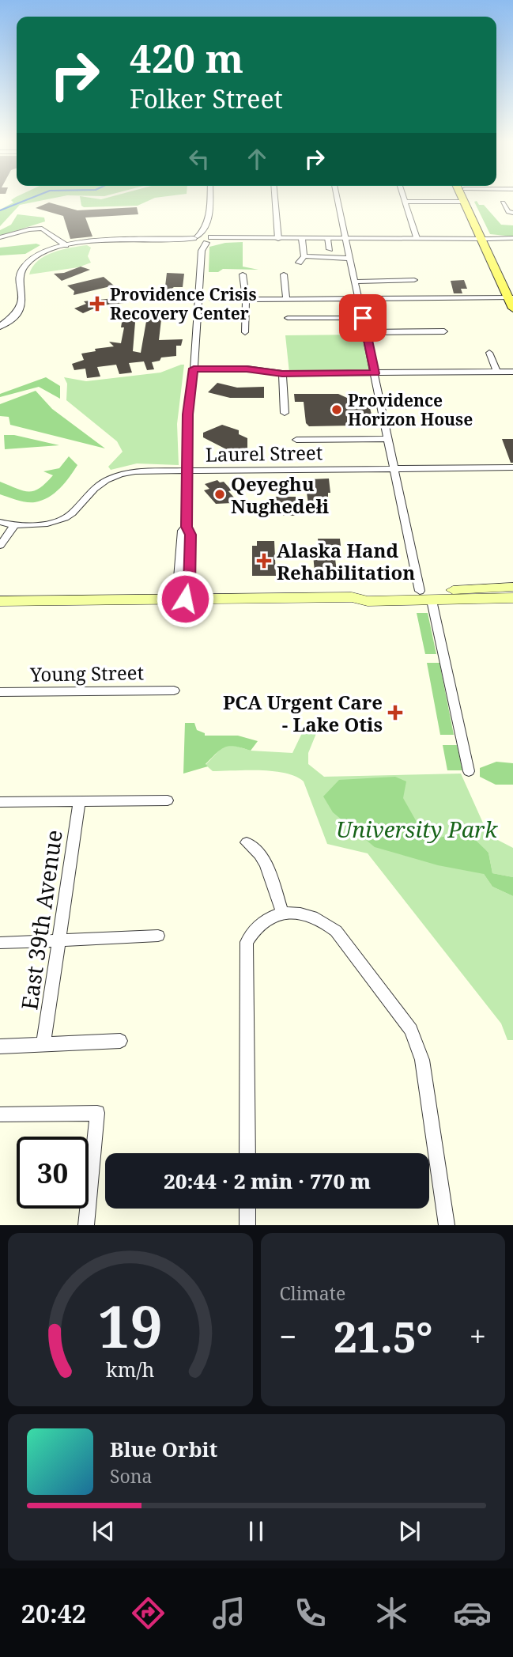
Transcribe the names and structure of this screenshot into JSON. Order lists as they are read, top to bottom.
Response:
{
  "streets": {
    "street": ["Laurel Street", "Young Street", "East 39th Avenue"]
  },
  "parks": ["University Park"],
  "places": {
    "health": ["Providence Crisis Recovery Center", "Alaska Hand Rehabilitation", "PCA Urgent Care - Lake Otis"],
    "other": ["Providence Horizon House", "Qeyeghu Nughedełi"]
  },
  "page": {
    "turn": ["420 m", "Folker Street"],
    "limit": "30",
    "trip": "20:44 · 2 min · 770 m",
    "tile": "Climate",
    "heat": ["−", "21.5°", "+"],
    "song": ["Blue Orbit", "Sona"],
    "tabs": "20:42",
    "gauge": ["19", "km/h"]
  }
}
